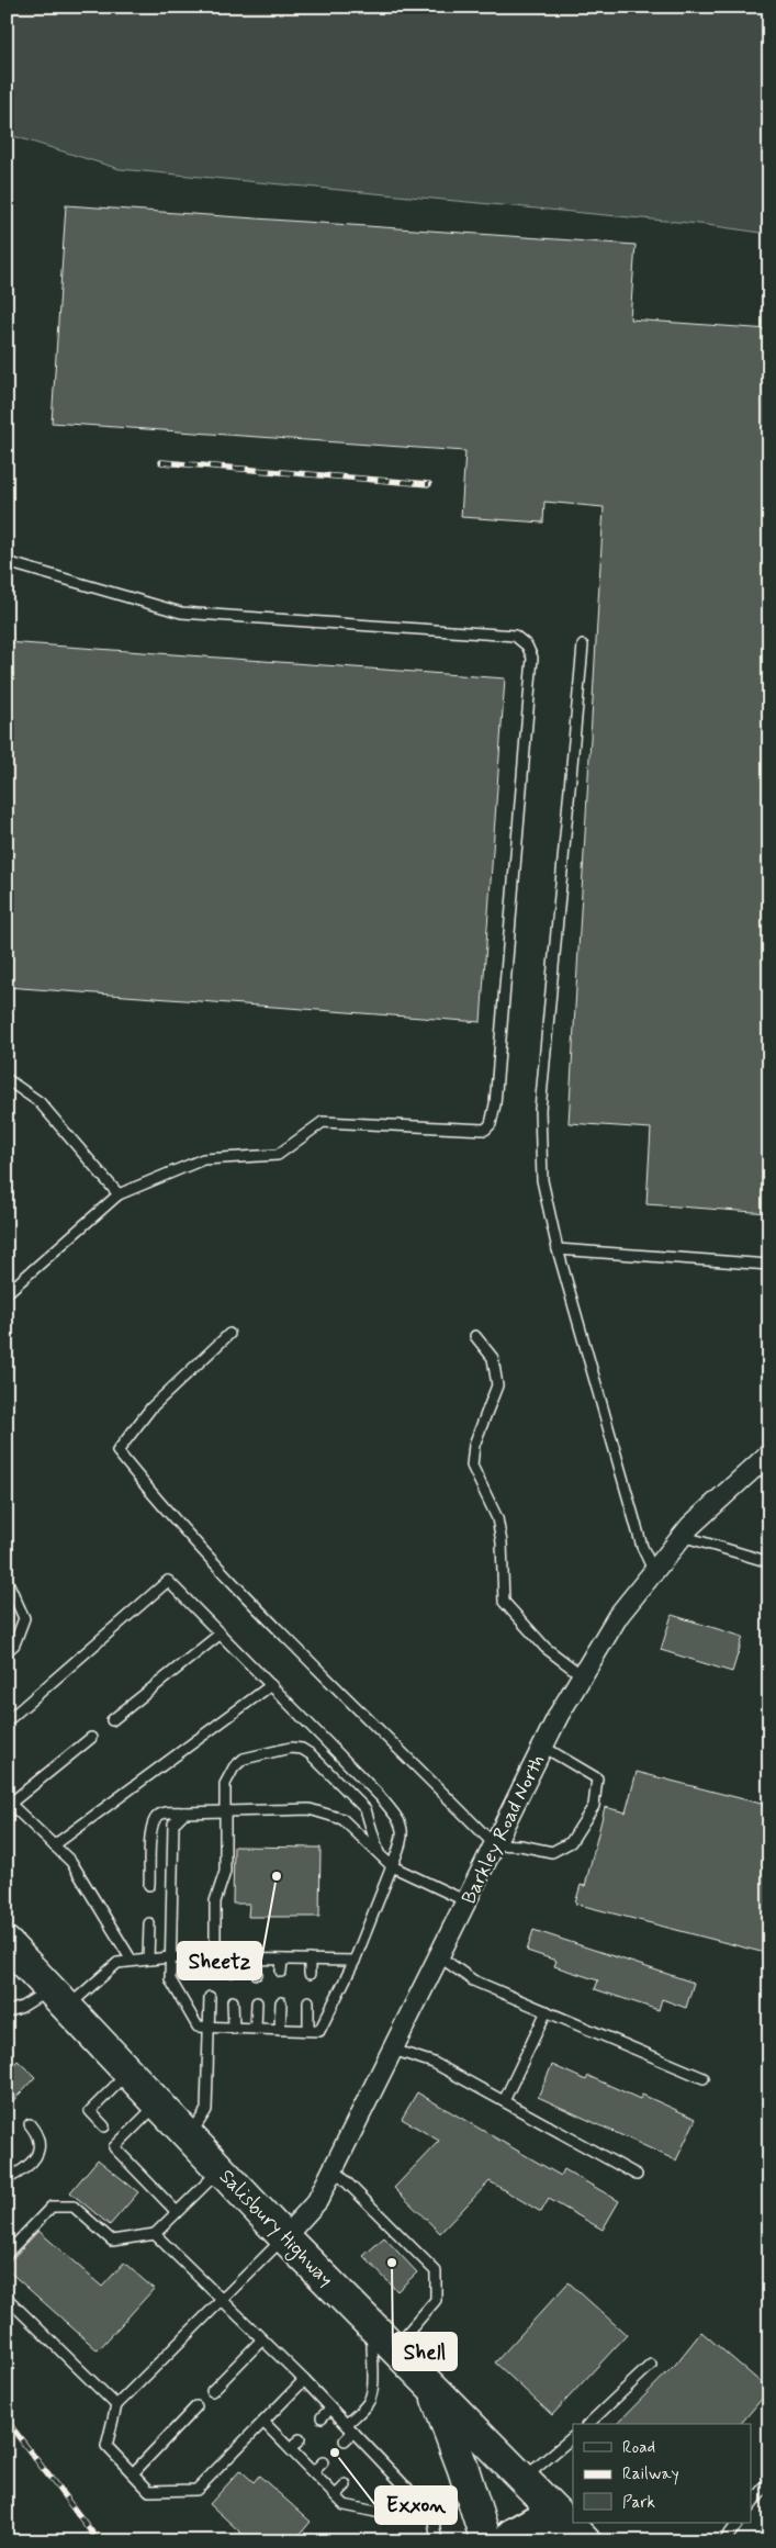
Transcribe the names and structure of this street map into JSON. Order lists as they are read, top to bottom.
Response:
{
  "streets": {
    "highway": ["Salisbury Highway"],
    "street": ["Barkley Road North"]
  },
  "crossings": [
    ["Barkley Road North", "Salisbury Highway"]
  ],
  "places": ["Sheetz", "Shell", "Exxon"],
  "legend": ["Road", "Railway", "Park"]
}
